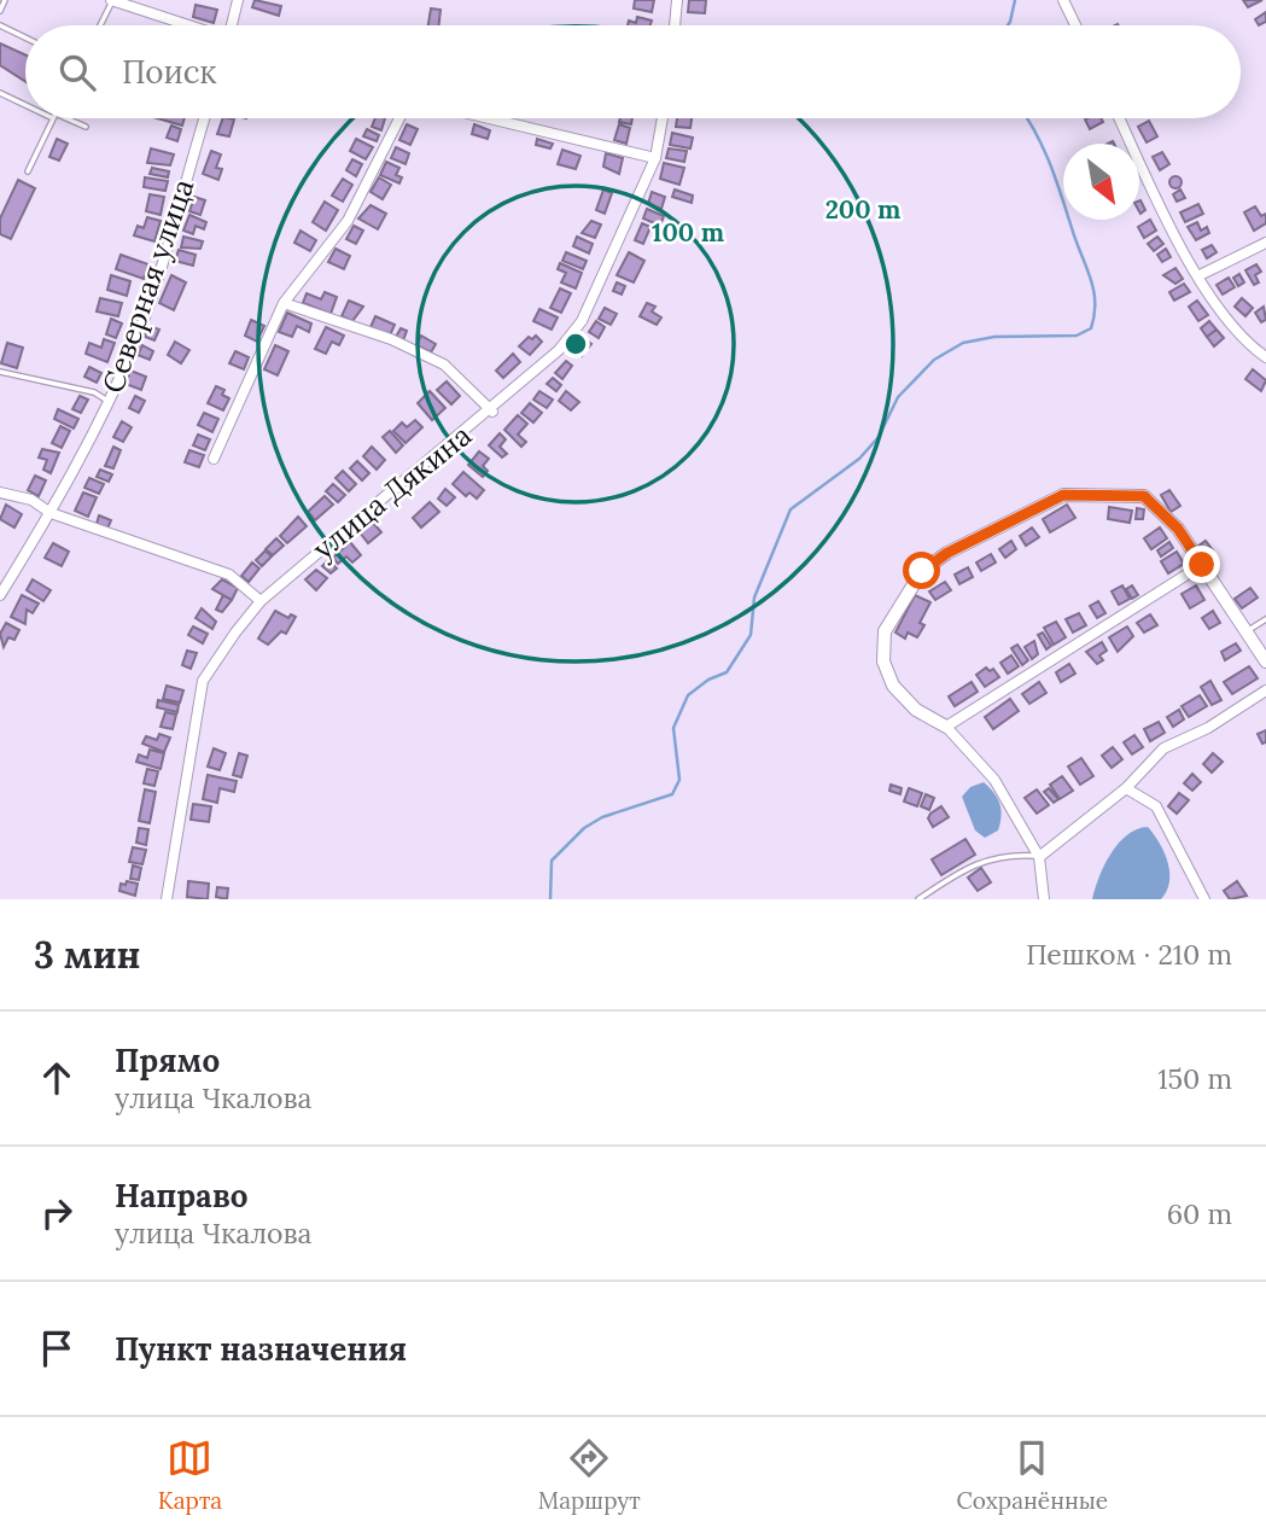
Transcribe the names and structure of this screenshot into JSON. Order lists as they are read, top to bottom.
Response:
{
  "streets": {
    "street": ["Северная улица", "улица Дякина"]
  },
  "north": "bottom right",
  "page": {
    "search": "Поиск",
    "heading": ["3 мин", "Пешком · 210 m"],
    "list": [
      ["Прямо", "улица Чкалова", "150 m"],
      ["Направо", "улица Чкалова", "60 m"],
      "Пункт назначения"
    ],
    "nav": ["Карта", "Маршрут", "Сохранённые"]
  },
  "rings": ["200 m", "100 m"]
}
